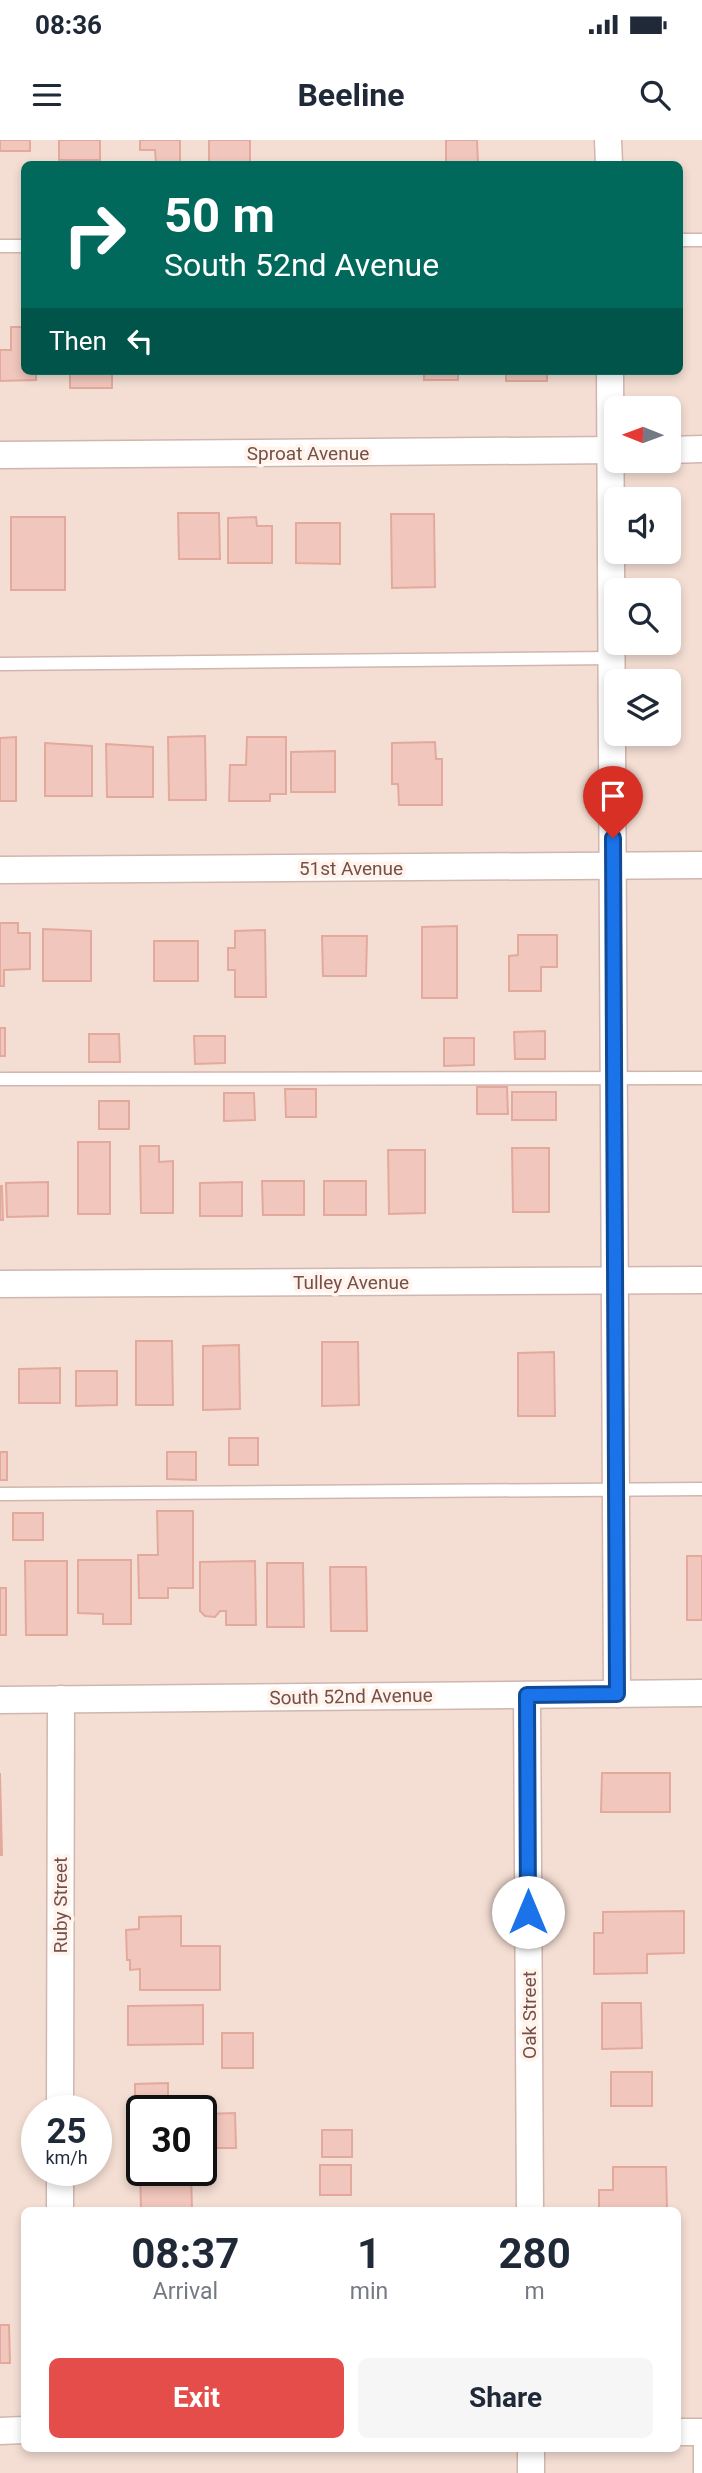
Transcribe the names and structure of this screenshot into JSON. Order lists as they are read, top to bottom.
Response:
{
  "streets": {
    "street": [
      "Sproat Avenue",
      "51st Avenue",
      "Tulley Avenue",
      "South 52nd Avenue",
      "Ruby Street",
      "Oak Street"
    ]
  },
  "crossings": [
    ["South 52nd Avenue", "Ruby Street"],
    ["South 52nd Avenue", "Oak Street"]
  ],
  "north": "left",
  "page": {
    "status": "08:36",
    "header": "Beeline",
    "turn": ["50 m", "South 52nd Avenue"],
    "then": "Then",
    "speed": "25 km/h",
    "limit": "30",
    "eta": [
      "08:37",
      "Arrival",
      "1",
      "min",
      "280",
      "m"
    ],
    "buttons": ["Exit", "Share"]
  }
}
